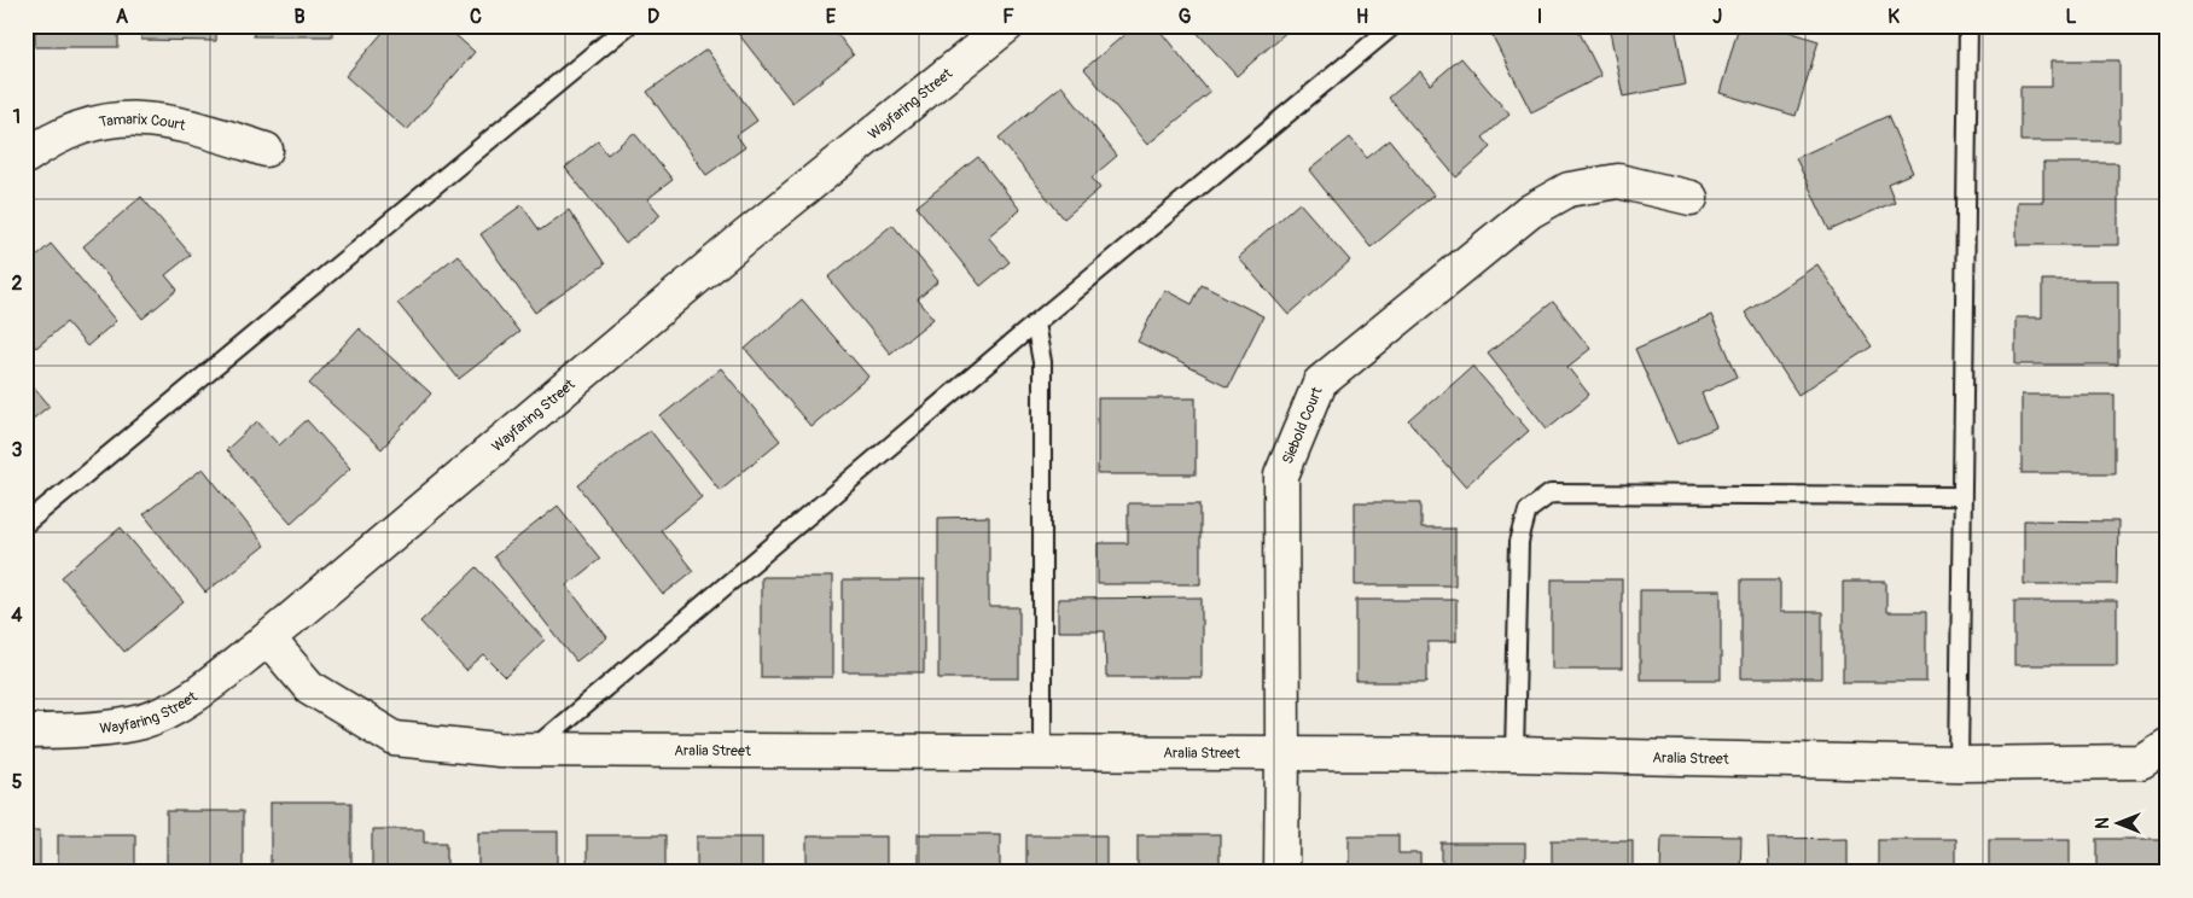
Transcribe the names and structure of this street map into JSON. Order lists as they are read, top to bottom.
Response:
{
  "streets": {
    "street": [
      "Wayfaring Street",
      "Tamarix Court",
      "Siebold Court",
      "Aralia Street"
    ]
  },
  "crossings": [
    ["Wayfaring Street", "Aralia Street"],
    ["Siebold Court", "Aralia Street"]
  ],
  "north": "left",
  "grid": {
    "columns": [
      "A",
      "B",
      "C",
      "D",
      "E",
      "F",
      "G",
      "H",
      "I",
      "J",
      "K",
      "L"
    ],
    "rows": [
      "1",
      "2",
      "3",
      "4",
      "5"
    ]
  }
}
